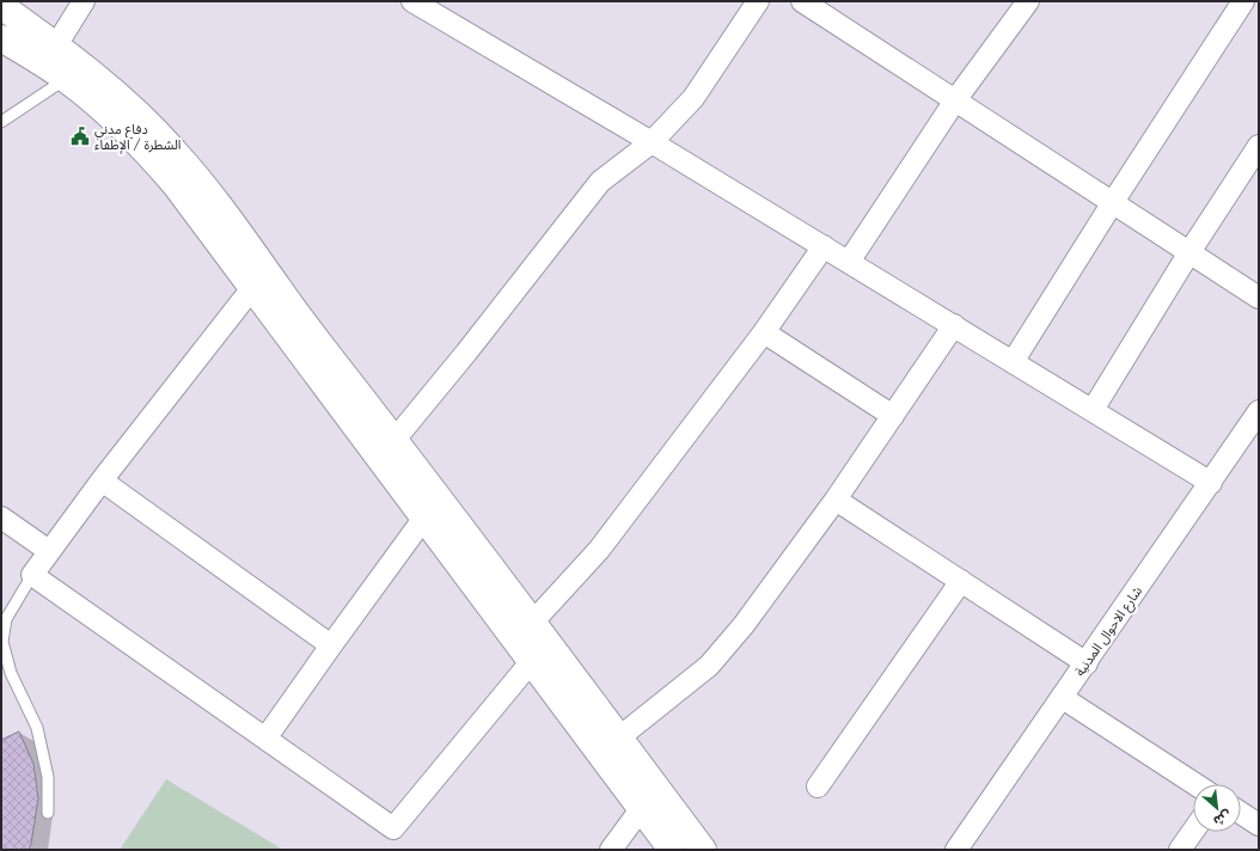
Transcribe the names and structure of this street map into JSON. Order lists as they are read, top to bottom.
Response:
{
  "streets": {
    "street": ["شارع الاحوال المدنية"]
  },
  "places": {
    "public building": ["دفاع مدني الشطرة / الإطفاء"]
  },
  "north": "bottom right"
}
